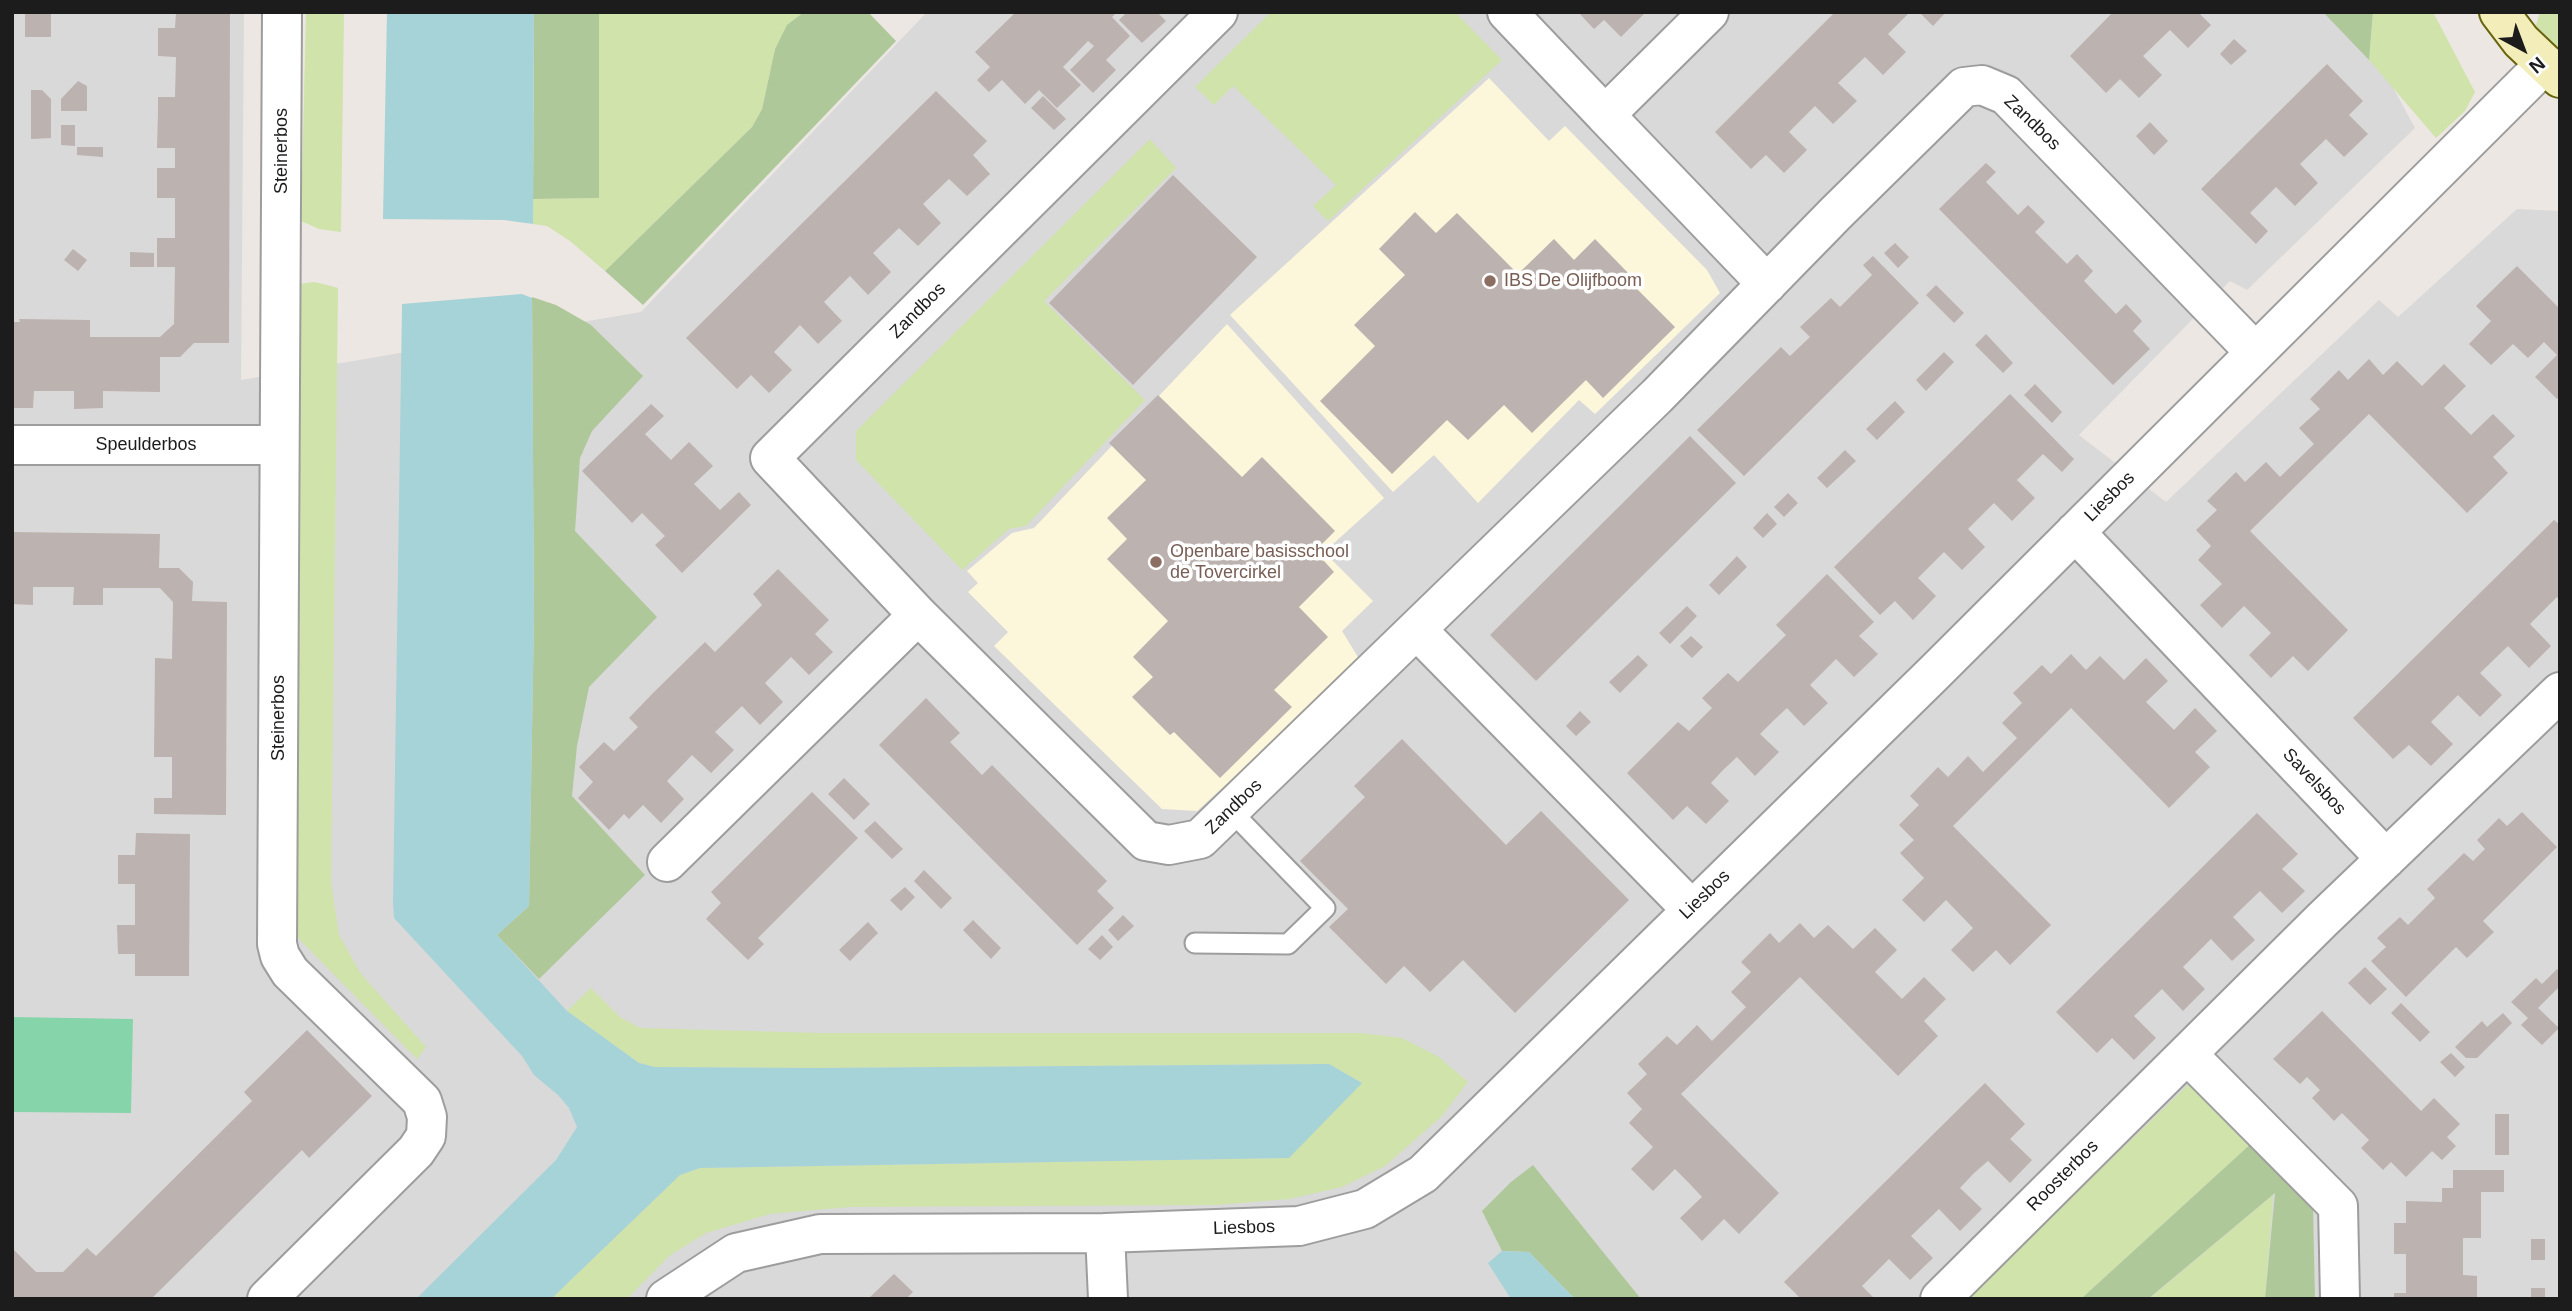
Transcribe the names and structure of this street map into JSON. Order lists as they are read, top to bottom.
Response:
{
  "streets": {
    "street": [
      "Zandbos",
      "Steinerbos",
      "Speulderbos",
      "Liesbos",
      "Savelsbos",
      "Roosterbos"
    ]
  },
  "crossings": [
    ["Zandbos", "Liesbos"],
    ["Steinerbos", "Speulderbos"],
    ["Liesbos", "Savelsbos"],
    ["Savelsbos", "Roosterbos"]
  ],
  "places": ["IBS De Olijfboom", "Openbare basisschool de Tovercirkel"],
  "north": "bottom right"
}
